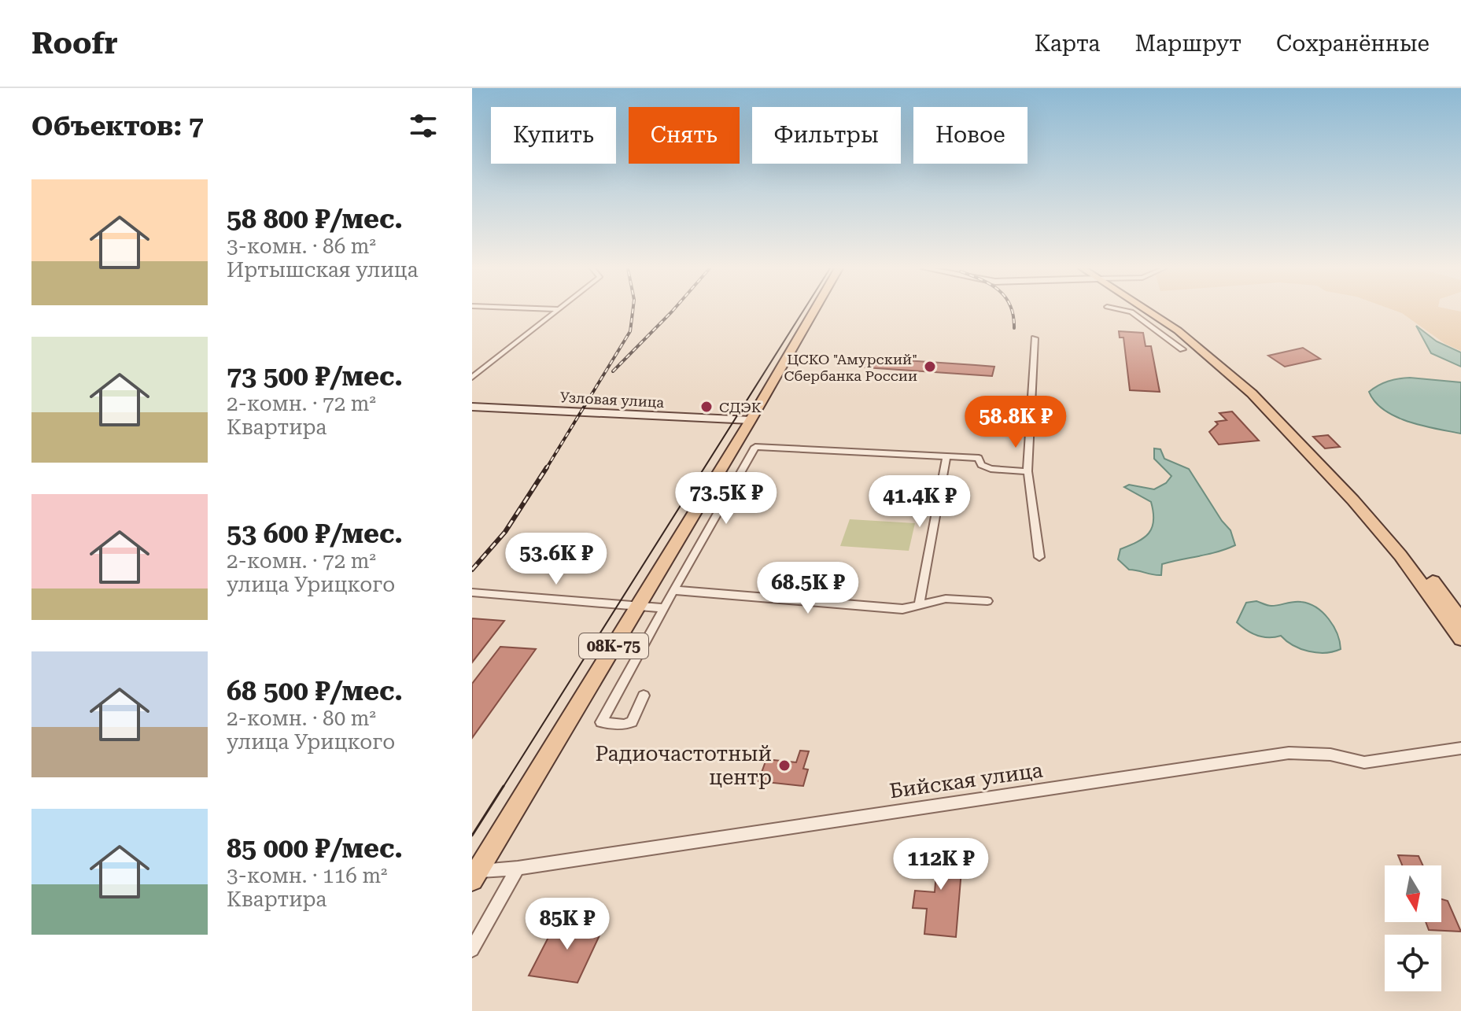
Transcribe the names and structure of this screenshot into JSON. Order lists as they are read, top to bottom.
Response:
{
  "streets": {
    "main road": ["08К-75"],
    "street": ["Узловая улица", "Бийская улица"]
  },
  "crossings": [
    ["Узловая улица", "08К-75"],
    ["08К-75", "Бийская улица"]
  ],
  "places": ["ЦСКО \"Амурский\" Сбербанка России", "СДЭК", "Радиочастотный центр"],
  "north": "bottom",
  "page": {
    "header": "Roofr",
    "nav": ["Карта", "Маршрут", "Сохранённые"],
    "heading": "Объектов: 7",
    "chip": [
      "Купить",
      "Снять",
      "Фильтры",
      "Новое"
    ],
    "list": [
      {
        "name": "58 800 ₽/мес.",
        "note": "3-комн. · 86 m² · Иртышская улица"
      },
      {
        "name": "73 500 ₽/мес.",
        "note": "2-комн. · 72 m² · Квартира"
      },
      {
        "name": "53 600 ₽/мес.",
        "note": "2-комн. · 72 m² · улица Урицкого"
      },
      {
        "name": "68 500 ₽/мес.",
        "note": "2-комн. · 80 m² · улица Урицкого"
      },
      {
        "name": "85 000 ₽/мес.",
        "note": "3-комн. · 116 m² · Квартира"
      }
    ],
    "price": [
      "58.8K ₽",
      "73.5K ₽",
      "41.4K ₽",
      "53.6K ₽",
      "68.5K ₽",
      "112K ₽",
      "85K ₽"
    ]
  }
}
